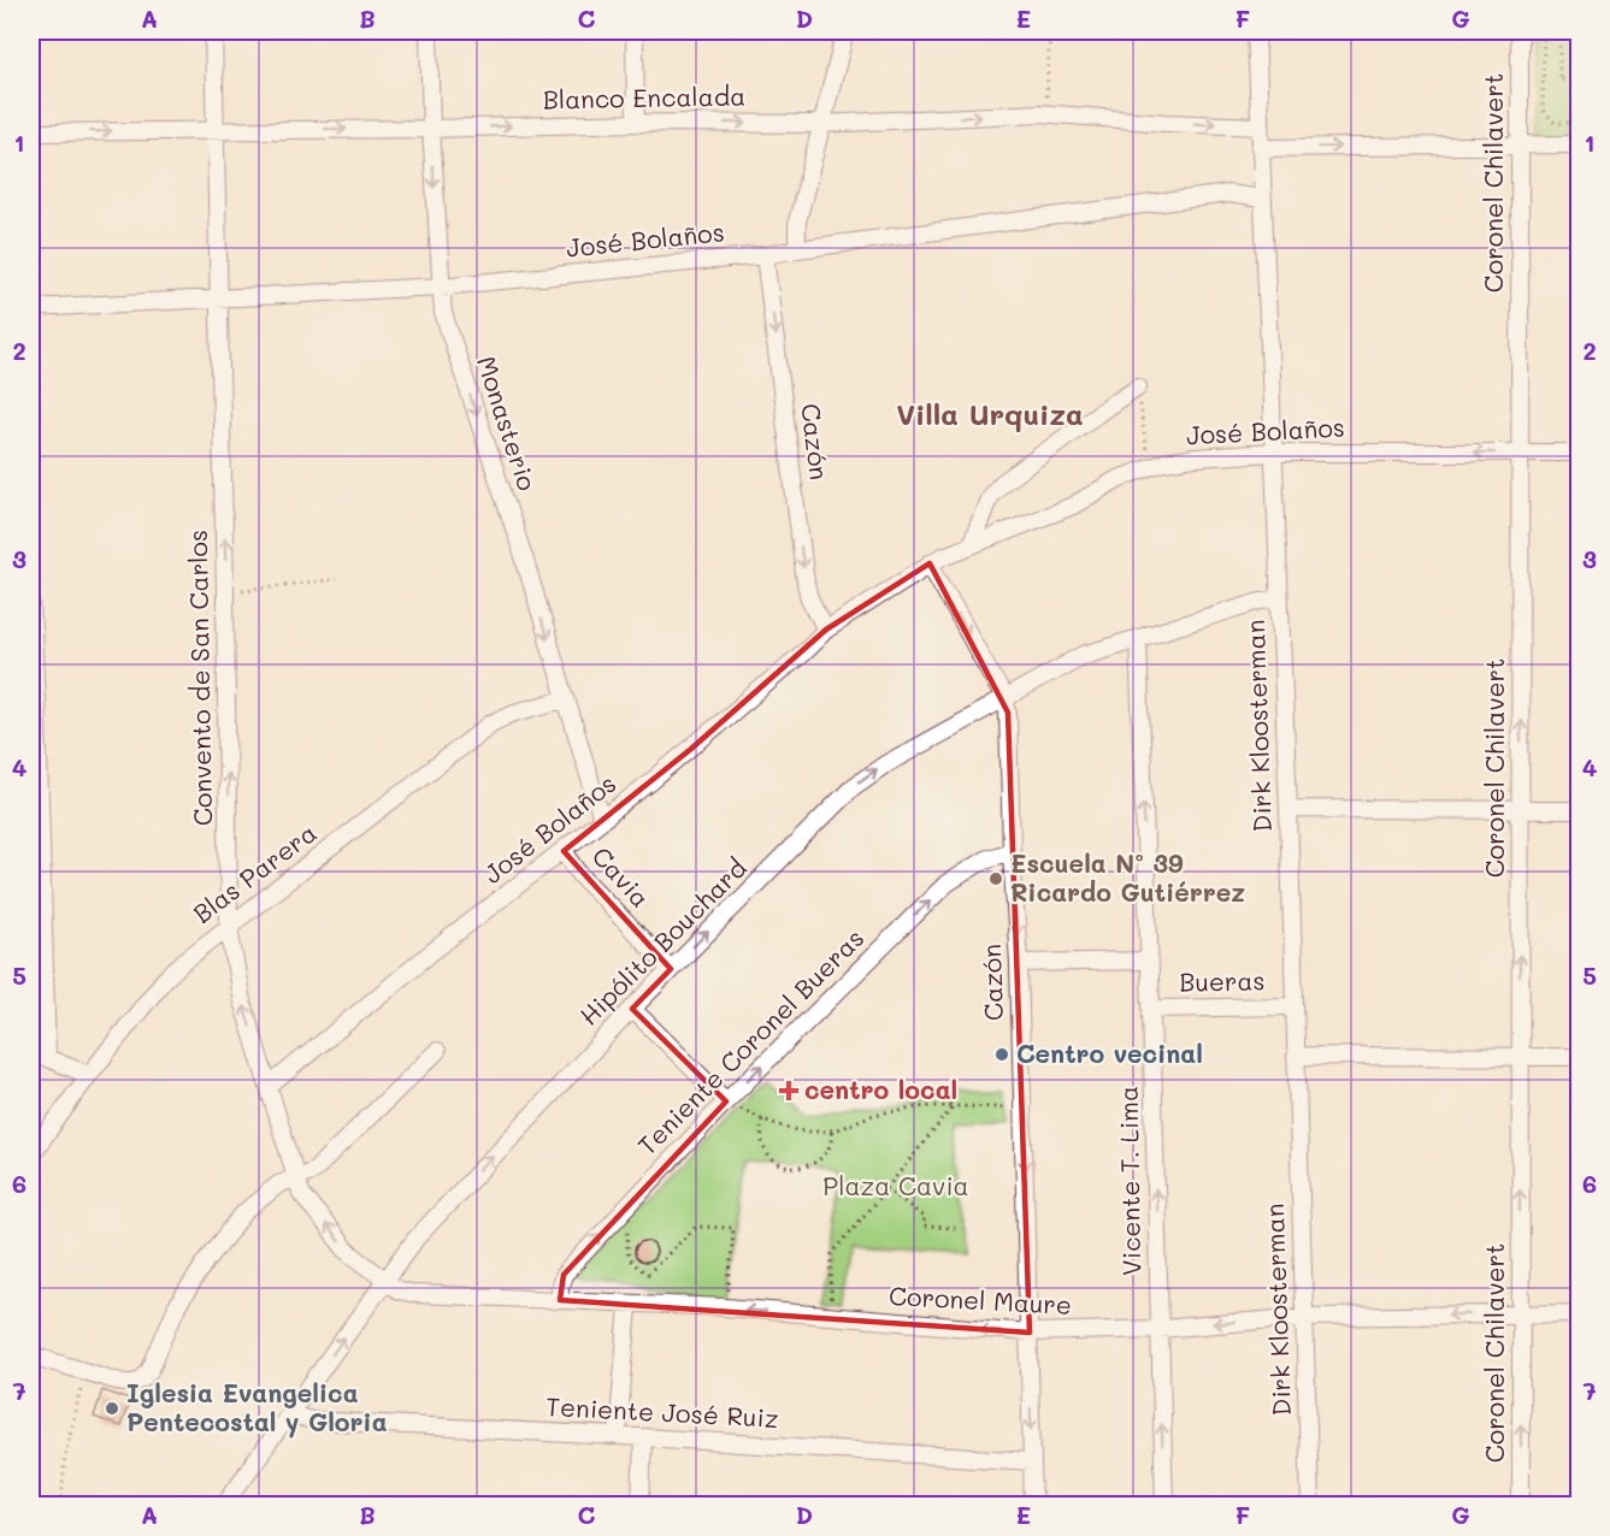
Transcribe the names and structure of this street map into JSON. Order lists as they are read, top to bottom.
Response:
{
  "streets": {
    "street": [
      "Blanco Encalada",
      "Coronel Chilavert",
      "José Bolaños",
      "Monasterio",
      "Cazón",
      "Convento de San Carlos",
      "Dirk Kloosterman",
      "Blas Parera",
      "Cavia",
      "Hipólito Bouchard",
      "Bueras",
      "Teniente Coronel Bueras",
      "Vicente T. Lima",
      "Coronel Maure",
      "Teniente José Ruiz"
    ]
  },
  "crossings": [
    ["Blanco Encalada", "Monasterio"],
    ["Blanco Encalada", "Convento de San Carlos"],
    ["Blanco Encalada", "Dirk Kloosterman"],
    ["Coronel Chilavert", "José Bolaños"],
    ["Coronel Chilavert", "Coronel Maure"],
    ["José Bolaños", "Monasterio"],
    ["José Bolaños", "Cazón"],
    ["José Bolaños", "Convento de San Carlos"],
    ["José Bolaños", "Dirk Kloosterman"],
    ["José Bolaños", "Cavia"],
    ["Monasterio", "Blas Parera"],
    ["Cazón", "Hipólito Bouchard"],
    ["Cazón", "Bueras"],
    ["Cazón", "Teniente Coronel Bueras"],
    ["Cazón", "Coronel Maure"],
    ["Cazón", "Teniente José Ruiz"],
    ["Convento de San Carlos", "Blas Parera"],
    ["Convento de San Carlos", "Hipólito Bouchard"],
    ["Convento de San Carlos", "Coronel Maure"],
    ["Dirk Kloosterman", "Hipólito Bouchard"],
    ["Dirk Kloosterman", "Bueras"],
    ["Dirk Kloosterman", "Coronel Maure"],
    ["Cavia", "Hipólito Bouchard"],
    ["Hipólito Bouchard", "Vicente T. Lima"],
    ["Hipólito Bouchard", "Coronel Maure"],
    ["Hipólito Bouchard", "Teniente José Ruiz"],
    ["Bueras", "Vicente T. Lima"],
    ["Teniente Coronel Bueras", "Coronel Maure"],
    ["Vicente T. Lima", "Coronel Maure"]
  ],
  "one_way": [
    "Blanco Encalada",
    "Coronel Chilavert",
    "Monasterio",
    "Cazón",
    "Convento de San Carlos",
    "Hipólito Bouchard",
    "Teniente Coronel Bueras",
    "Vicente T. Lima",
    "Coronel Maure"
  ],
  "districts": ["Villa Urquiza"],
  "parks": ["Plaza Cavia"],
  "places": {
    "other": ["Escuela Nº 39 Ricardo Gutiérrez", "Centro vecinal", "Iglesia Evangelica Pentecostal y Gloria"],
    "health": ["centro local"]
  },
  "grid": {
    "columns": [
      "A",
      "B",
      "C",
      "D",
      "E",
      "F",
      "G"
    ],
    "rows": [
      "1",
      "2",
      "3",
      "4",
      "5",
      "6",
      "7"
    ]
  }
}
